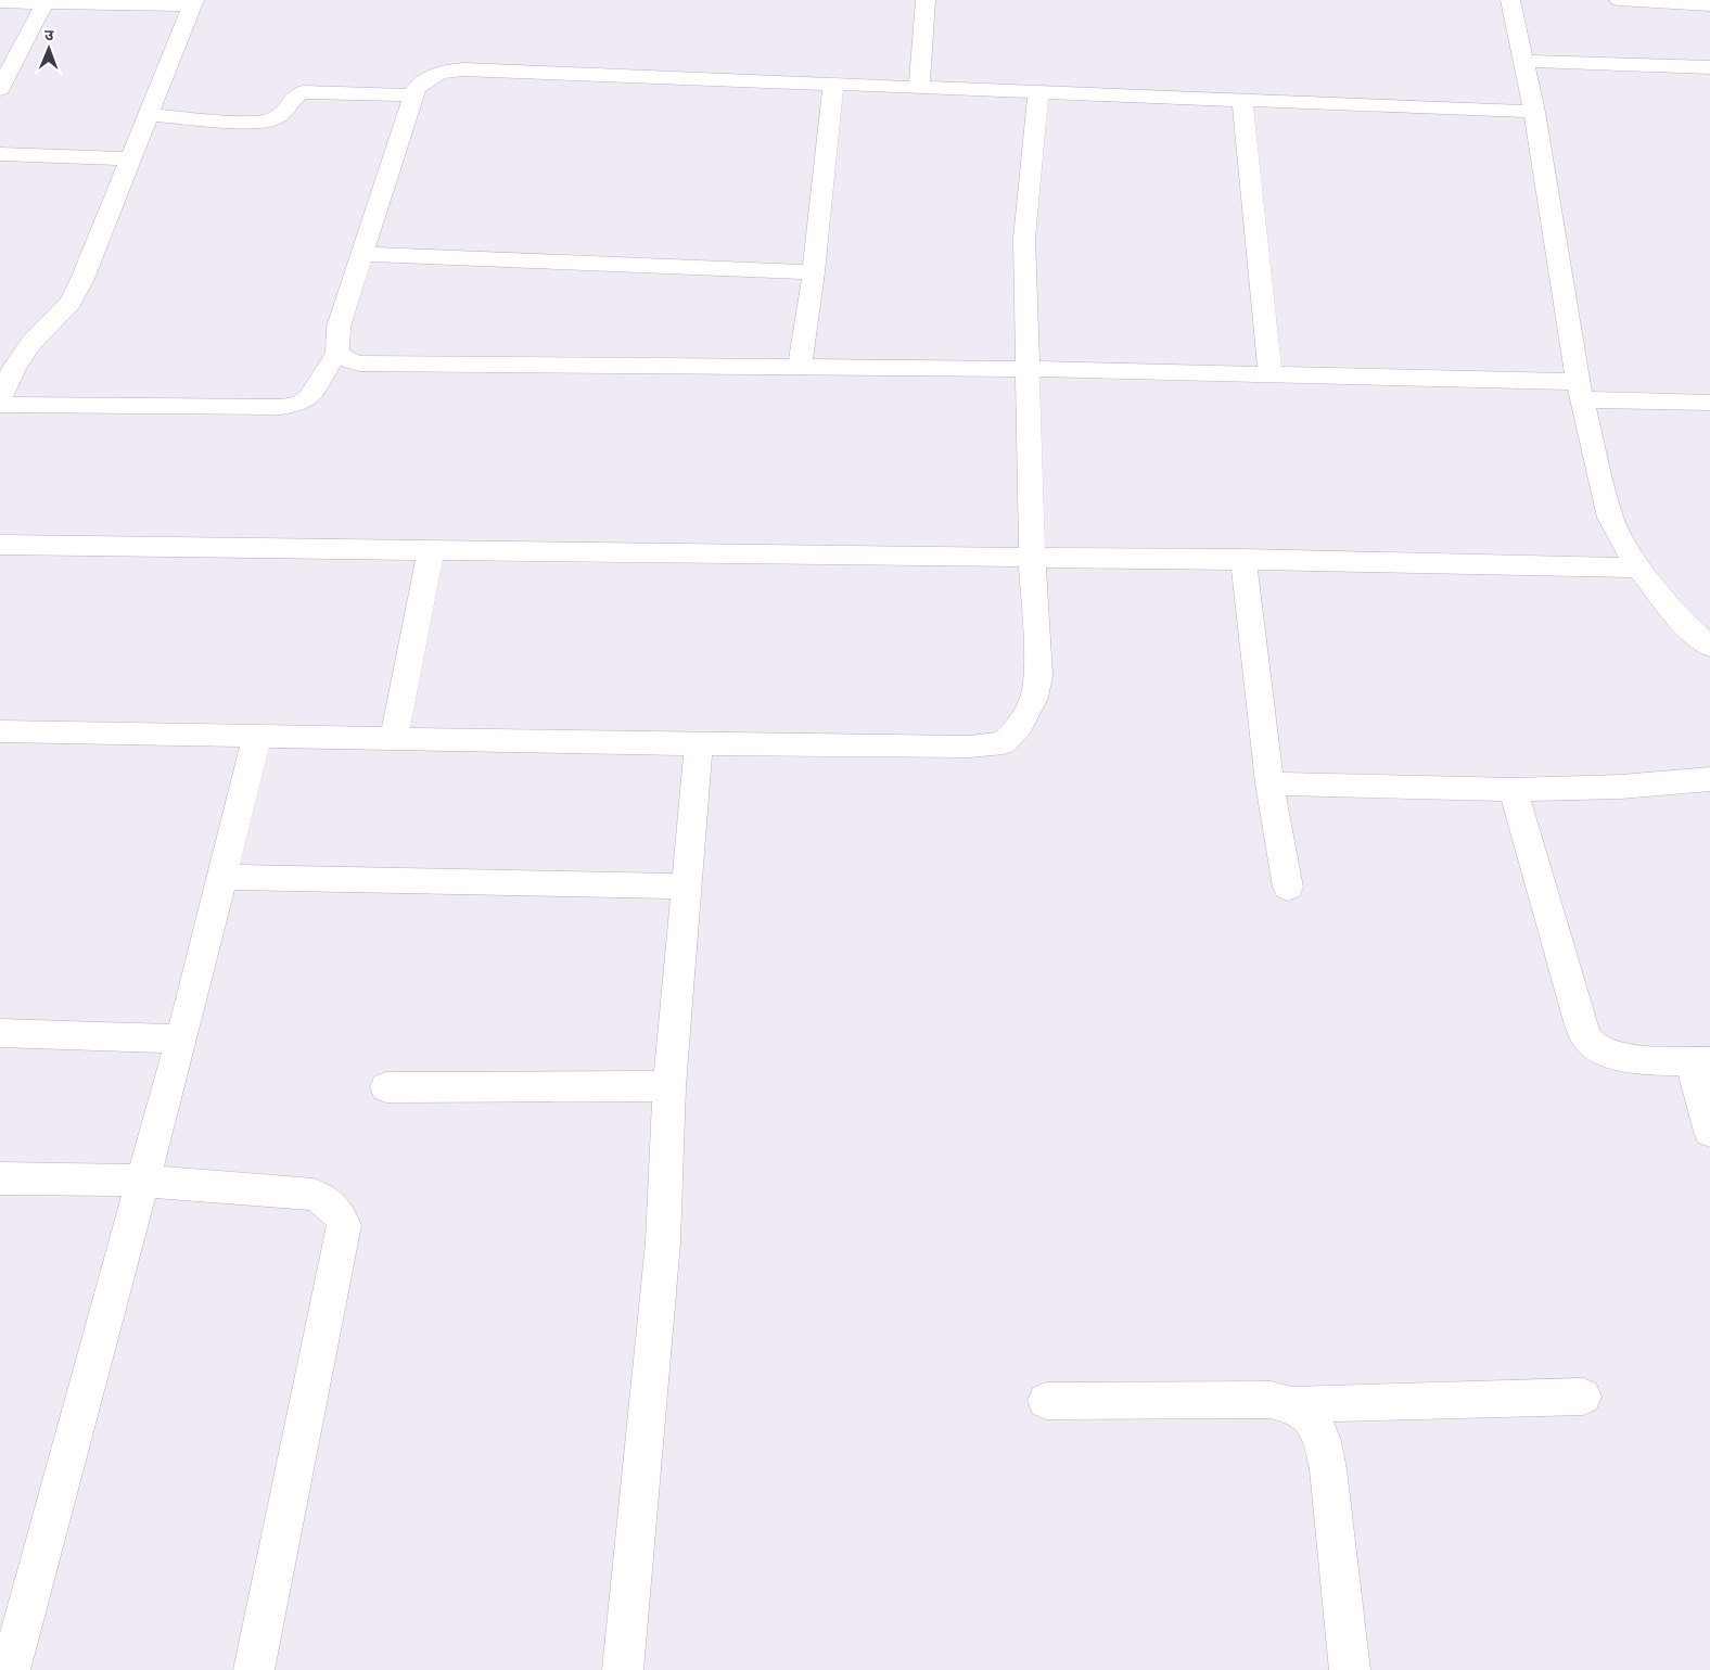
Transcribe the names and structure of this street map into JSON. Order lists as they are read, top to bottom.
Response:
{
  "north": "top"
}
